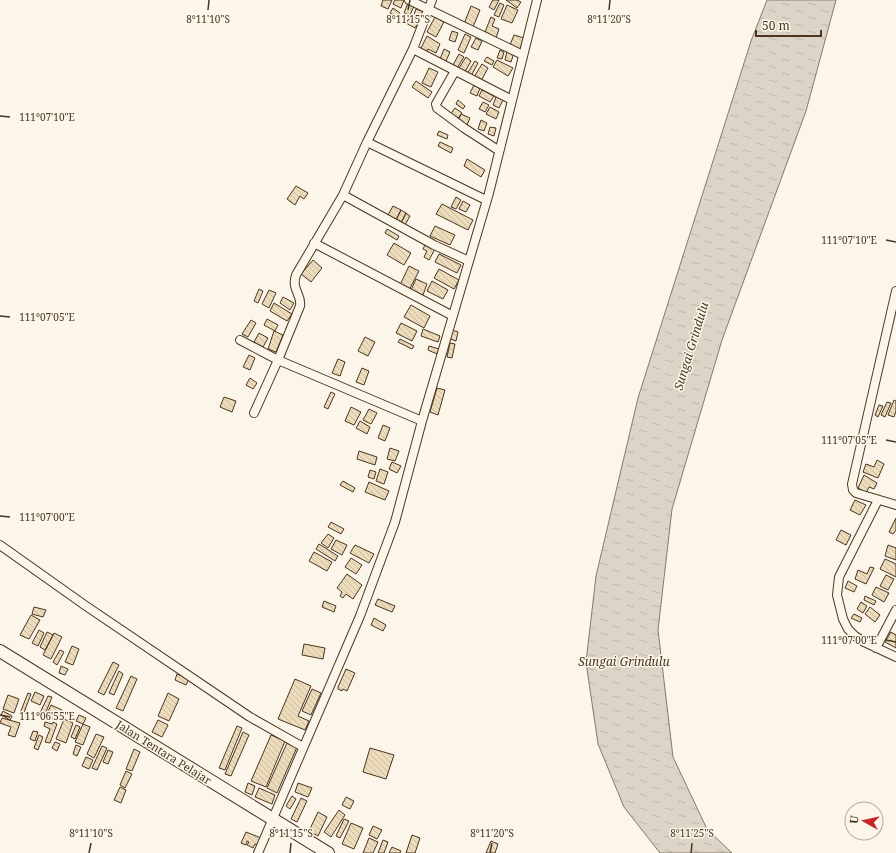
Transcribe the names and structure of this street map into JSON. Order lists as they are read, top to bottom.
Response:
{
  "streets": {
    "main road": ["Jalan Tentara Pelajar"]
  },
  "water": ["Sungai Grindulu"],
  "scale_bar": "50 m",
  "north": "left",
  "coordinates": [
    "8°11'10\"S",
    "8°11'15\"S",
    "8°11'20\"S",
    "111°07'10\"E",
    "111°07'05\"E",
    "111°07'00\"E",
    "111°06'55\"E",
    "8°11'25\"S"
  ]
}
